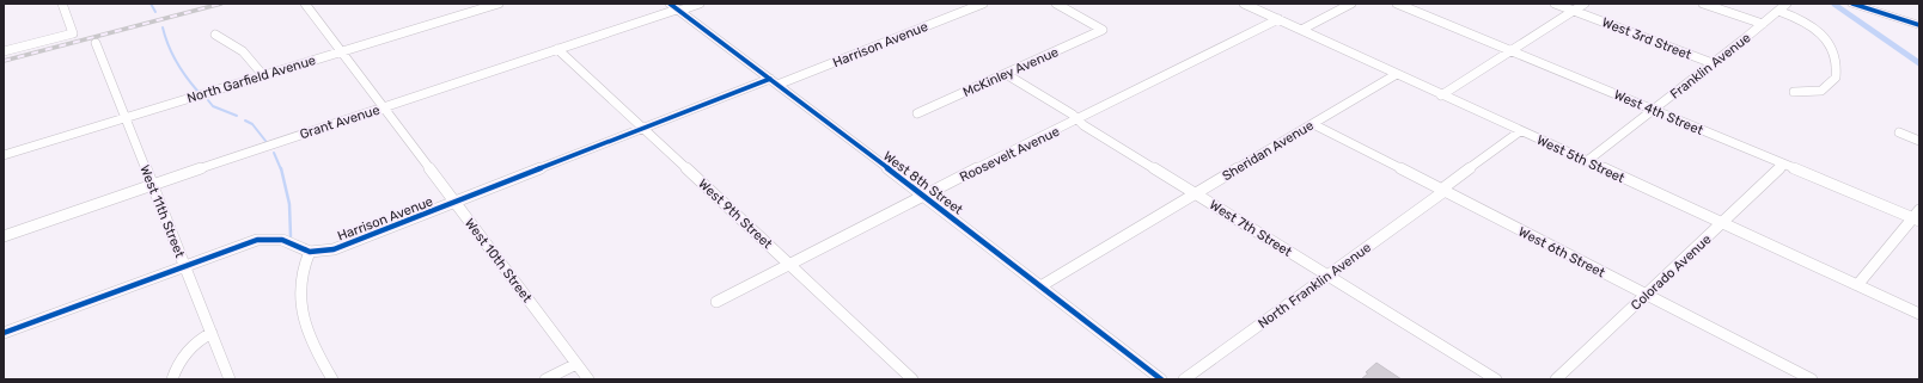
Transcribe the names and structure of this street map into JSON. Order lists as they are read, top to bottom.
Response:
{
  "streets": {
    "street": [
      "West 3rd Street",
      "Harrison Avenue",
      "Franklin Avenue",
      "McKinley Avenue",
      "North Garfield Avenue",
      "West 4th Street",
      "Grant Avenue",
      "Sheridan Avenue",
      "Roosevelt Avenue",
      "West 5th Street",
      "West 8th Street",
      "West 11th Street",
      "West 9th Street",
      "West 7th Street",
      "West 6th Street",
      "West 10th Street",
      "Colorado Avenue",
      "North Franklin Avenue"
    ]
  },
  "crossings": [
    ["West 3rd Street", "Franklin Avenue"],
    ["Harrison Avenue", "West 8th Street"],
    ["Harrison Avenue", "West 9th Street"],
    ["Harrison Avenue", "West 10th Street"],
    ["Franklin Avenue", "West 4th Street"],
    ["Franklin Avenue", "West 5th Street"],
    ["McKinley Avenue", "West 7th Street"],
    ["North Garfield Avenue", "West 11th Street"],
    ["North Garfield Avenue", "West 10th Street"],
    ["West 4th Street", "Colorado Avenue"],
    ["Grant Avenue", "West 8th Street"],
    ["Grant Avenue", "West 11th Street"],
    ["Grant Avenue", "West 9th Street"],
    ["Grant Avenue", "West 10th Street"],
    ["Sheridan Avenue", "West 5th Street"],
    ["Sheridan Avenue", "West 8th Street"],
    ["Sheridan Avenue", "West 7th Street"],
    ["Sheridan Avenue", "West 6th Street"],
    ["Roosevelt Avenue", "West 5th Street"],
    ["Roosevelt Avenue", "West 8th Street"],
    ["Roosevelt Avenue", "West 9th Street"],
    ["Roosevelt Avenue", "West 7th Street"],
    ["West 5th Street", "Colorado Avenue"],
    ["West 5th Street", "North Franklin Avenue"],
    ["West 7th Street", "North Franklin Avenue"],
    ["West 6th Street", "Colorado Avenue"],
    ["West 6th Street", "North Franklin Avenue"]
  ]
}
